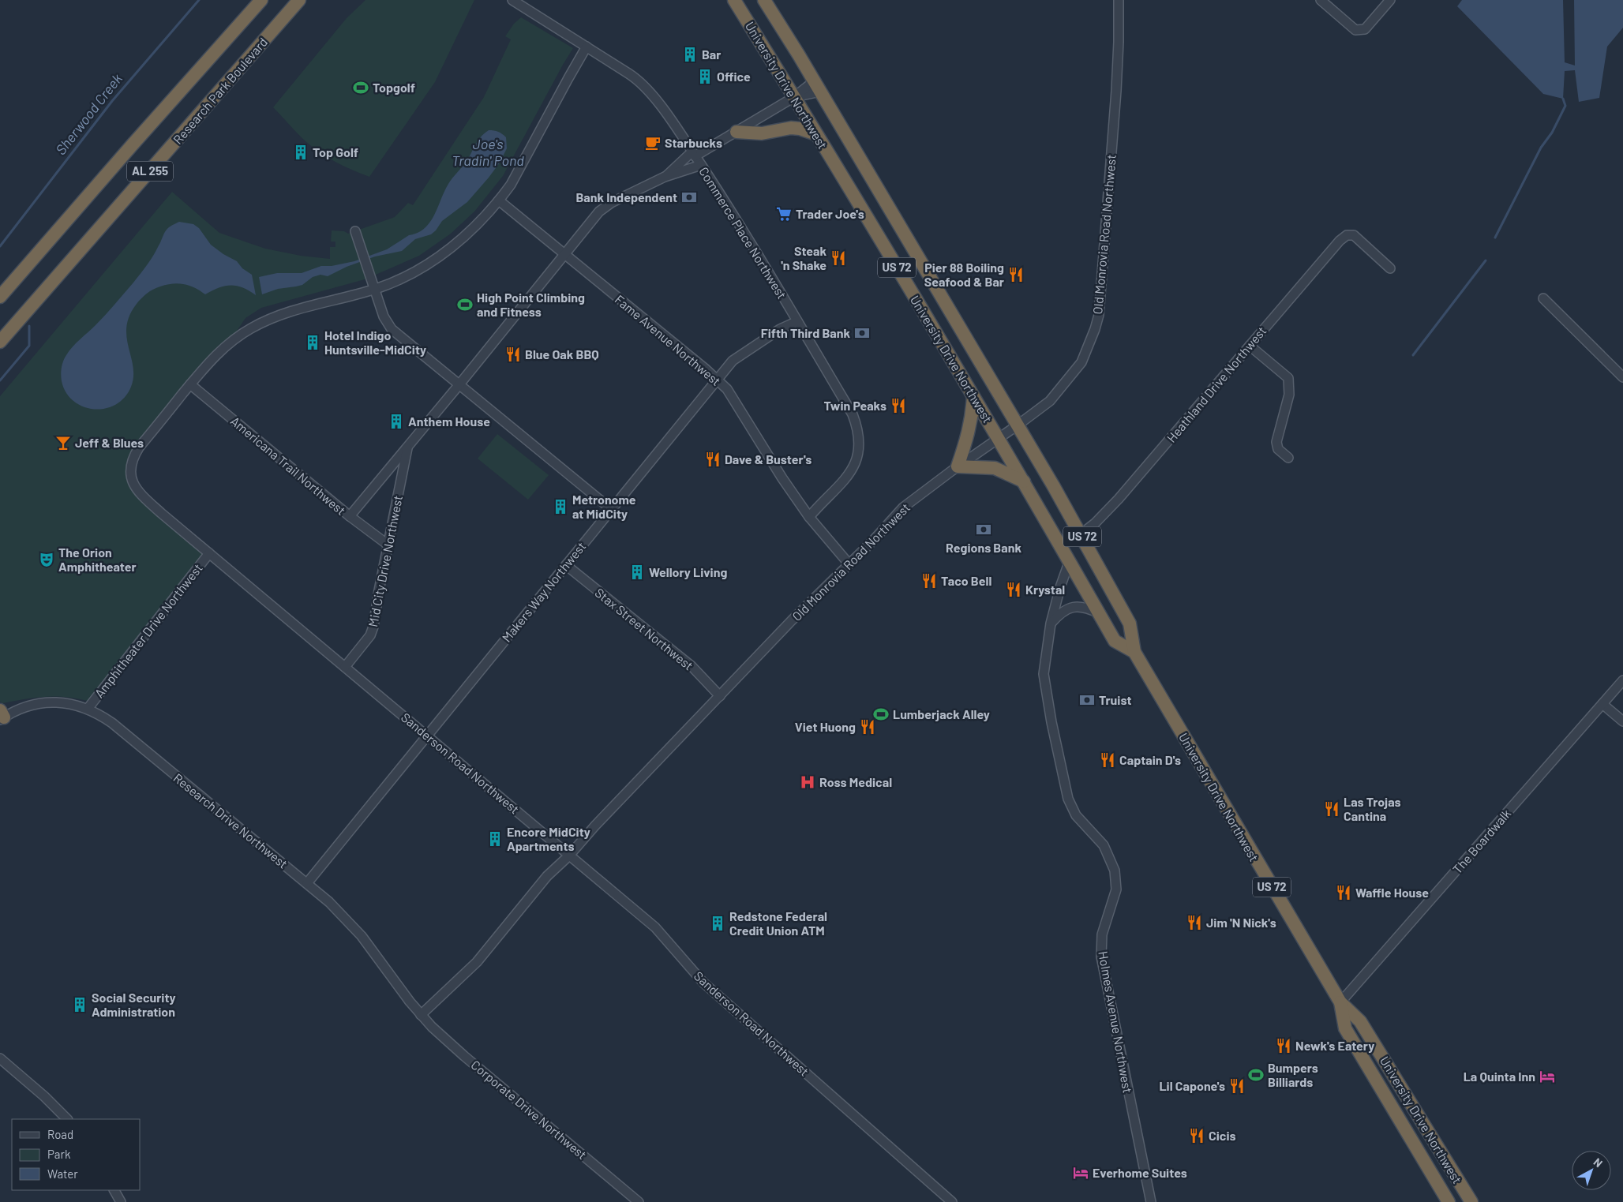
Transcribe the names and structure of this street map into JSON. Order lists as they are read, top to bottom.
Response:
{
  "streets": {
    "highway": [
      "University Drive Northwest",
      "Research Park Boulevard",
      "AL 255",
      "US 72"
    ],
    "street": [
      "Commerce Place Northwest",
      "Old Monrovia Road Northwest",
      "Fame Avenue Northwest",
      "Heathland Drive Northwest",
      "Americana Trail Northwest",
      "Mid City Drive Northwest",
      "Makers Way Northwest",
      "Stax Street Northwest",
      "Amphitheater Drive Northwest",
      "Sanderson Road Northwest",
      "Research Drive Northwest",
      "The Boardwalk",
      "Holmes Avenue Northwest",
      "Corporate Drive Northwest"
    ]
  },
  "crossings": [
    ["University Drive Northwest", "Old Monrovia Road Northwest"],
    ["University Drive Northwest", "Heathland Drive Northwest"],
    ["University Drive Northwest", "Mid City Drive Northwest"],
    ["University Drive Northwest", "The Boardwalk"],
    ["University Drive Northwest", "Holmes Avenue Northwest"],
    ["Commerce Place Northwest", "Fame Avenue Northwest"],
    ["Commerce Place Northwest", "Mid City Drive Northwest"],
    ["Commerce Place Northwest", "Makers Way Northwest"],
    ["Commerce Place Northwest", "Sanderson Road Northwest"],
    ["Old Monrovia Road Northwest", "Fame Avenue Northwest"],
    ["Old Monrovia Road Northwest", "Stax Street Northwest"],
    ["Old Monrovia Road Northwest", "Sanderson Road Northwest"],
    ["Old Monrovia Road Northwest", "Research Drive Northwest"],
    ["Old Monrovia Road Northwest", "Corporate Drive Northwest"],
    ["Fame Avenue Northwest", "Mid City Drive Northwest"],
    ["Fame Avenue Northwest", "Makers Way Northwest"],
    ["Fame Avenue Northwest", "Sanderson Road Northwest"],
    ["Americana Trail Northwest", "Mid City Drive Northwest"],
    ["Americana Trail Northwest", "Sanderson Road Northwest"],
    ["Mid City Drive Northwest", "Sanderson Road Northwest"],
    ["Makers Way Northwest", "Stax Street Northwest"],
    ["Makers Way Northwest", "Sanderson Road Northwest"],
    ["Makers Way Northwest", "Research Drive Northwest"],
    ["Amphitheater Drive Northwest", "Sanderson Road Northwest"],
    ["Amphitheater Drive Northwest", "Research Drive Northwest"],
    ["Research Drive Northwest", "Corporate Drive Northwest"]
  ],
  "water": ["Sherwood Creek", "Joe's Tradin' Pond"],
  "places": {
    "building": [
      "Bar",
      "Office",
      "Top Golf",
      "Hotel Indigo Huntsville-MidCity",
      "Anthem House",
      "Metronome at MidCity",
      "Wellory Living",
      "Encore MidCity Apartments",
      "Redstone Federal Credit Union ATM",
      "Social Security Administration"
    ],
    "sports": [
      "Topgolf",
      "High Point Climbing and Fitness",
      "Lumberjack Alley",
      "Bumpers Billiards"
    ],
    "cafe": ["Starbucks"],
    "bank": [
      "Bank Independent",
      "Fifth Third Bank",
      "Regions Bank",
      "Truist"
    ],
    "supermarket": ["Trader Joe's"],
    "restaurant": [
      "Steak 'n Shake",
      "Pier 88 Boiling Seafood & Bar",
      "Blue Oak BBQ",
      "Twin Peaks",
      "Dave & Buster's",
      "Taco Bell",
      "Krystal",
      "Viet Huong",
      "Captain D's",
      "Las Trojas Cantina",
      "Waffle House",
      "Jim 'N Nick's",
      "Newk's Eatery",
      "Lil Capone's",
      "Cicis"
    ],
    "bar": ["Jeff & Blues"],
    "theatre": ["The Orion Amphitheater"],
    "hospital": ["Ross Medical"],
    "hotel": ["La Quinta Inn", "Everhome Suites"]
  },
  "legend": ["Road", "Park", "Water"],
  "north": "top right"
}
